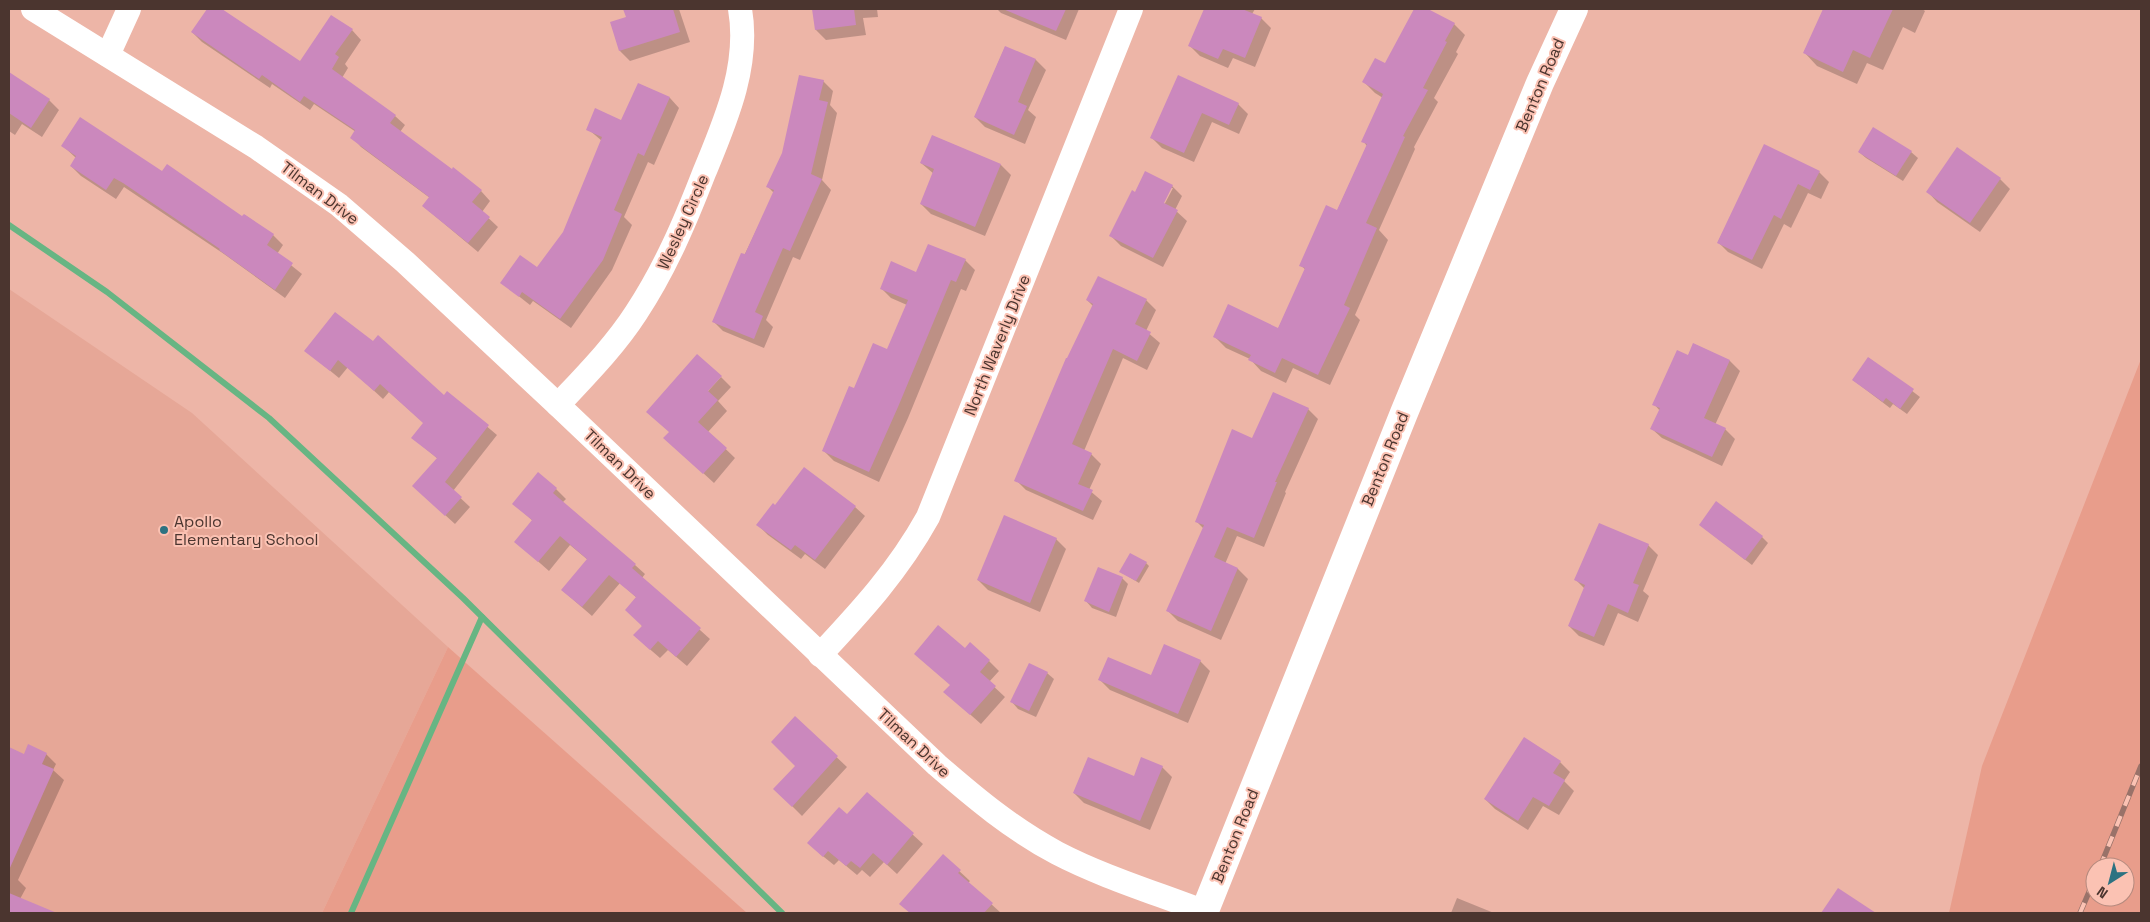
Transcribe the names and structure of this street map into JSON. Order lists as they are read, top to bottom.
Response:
{
  "streets": {
    "main road": ["Benton Road"],
    "street": ["Tilman Drive", "Wesley Circle", "North Waverly Drive"]
  },
  "crossings": [
    ["Benton Road", "Tilman Drive"],
    ["Tilman Drive", "Wesley Circle"],
    ["Tilman Drive", "North Waverly Drive"]
  ],
  "places": ["Apollo Elementary School"],
  "north": "bottom left"
}
